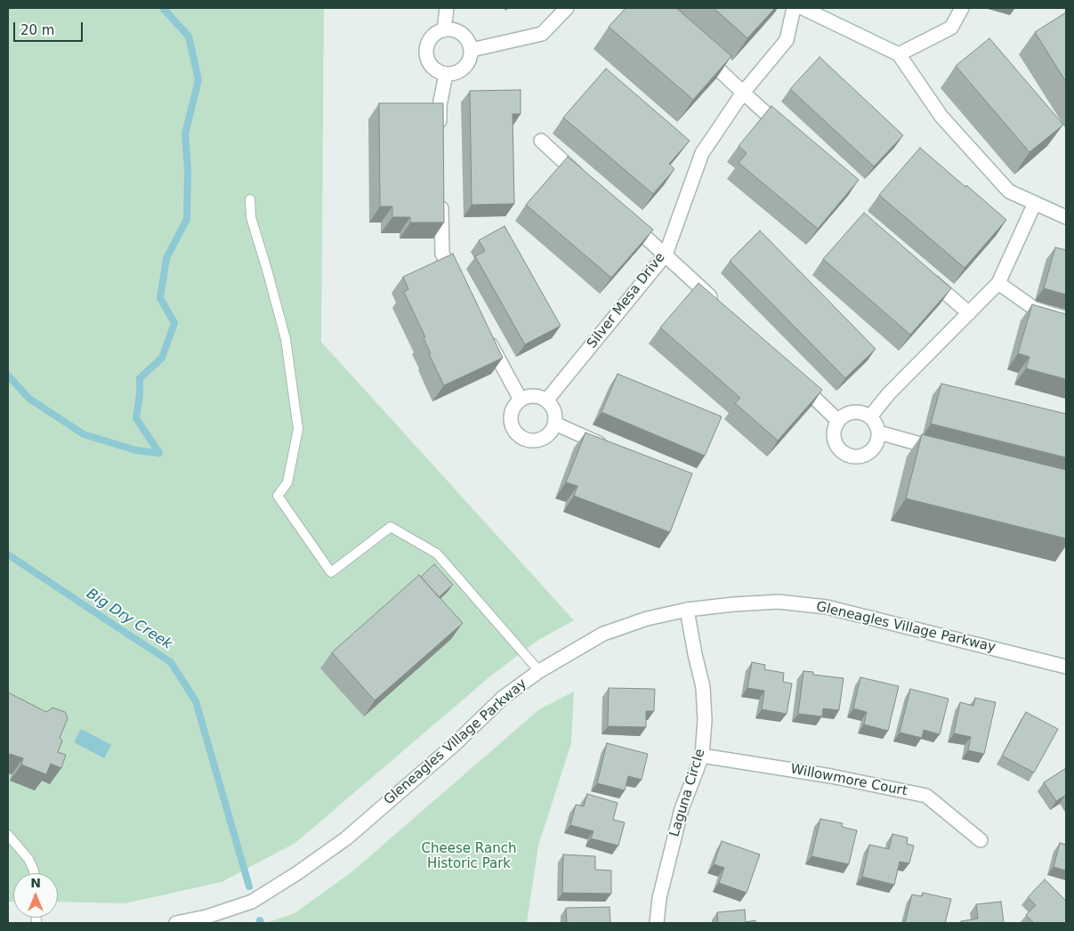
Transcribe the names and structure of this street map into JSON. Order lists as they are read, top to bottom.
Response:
{
  "streets": {
    "street": [
      "Silver Mesa Drive",
      "Gleneagles Village Parkway",
      "Willowmore Court",
      "Laguna Circle"
    ]
  },
  "crossings": [
    ["Gleneagles Village Parkway", "Laguna Circle"],
    ["Willowmore Court", "Laguna Circle"]
  ],
  "water": ["Big Dry Creek"],
  "parks": ["Cheese Ranch Historic Park"],
  "scale_bar": "20 m",
  "north": "top"
}
